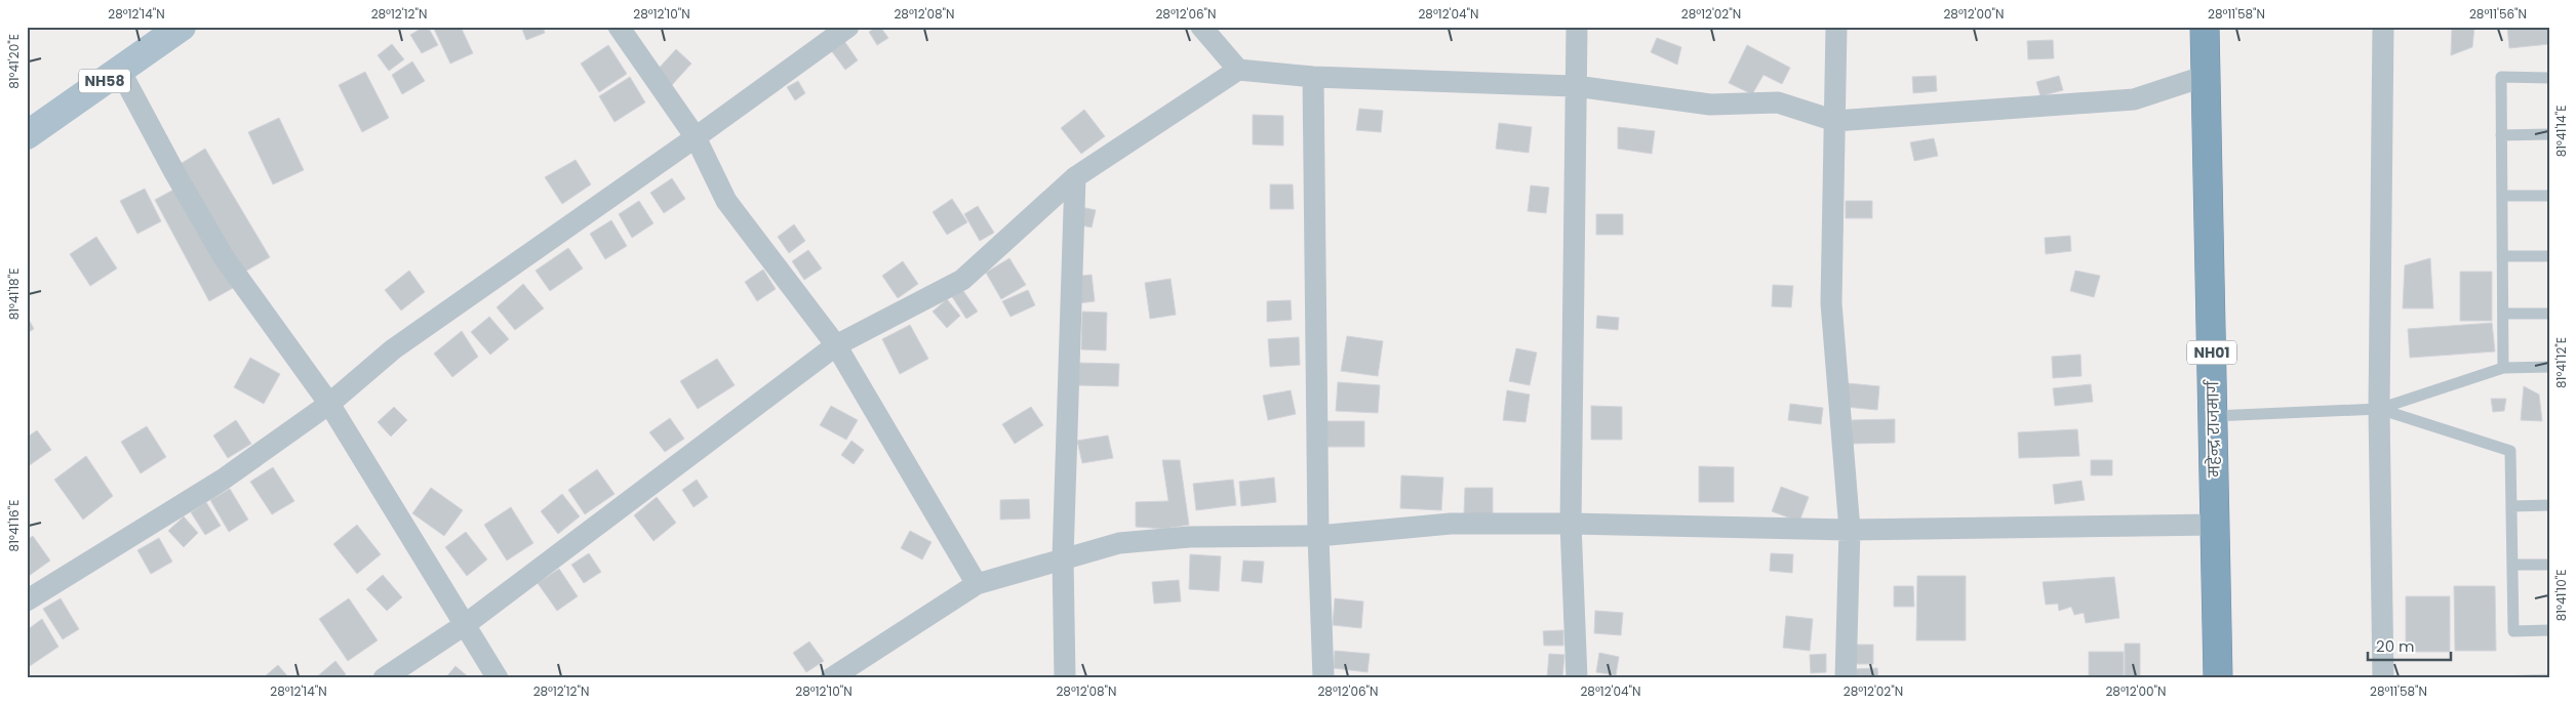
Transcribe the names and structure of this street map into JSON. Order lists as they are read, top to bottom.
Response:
{
  "streets": {
    "highway": ["NH01", "महेन्द्र राजमार्ग"],
    "main road": ["NH58"]
  },
  "scale_bar": "20 m",
  "coordinates": [
    "28°12'14\"N",
    "28°12'12\"N",
    "28°12'10\"N",
    "28°12'08\"N",
    "28°12'06\"N",
    "28°12'04\"N",
    "28°12'02\"N",
    "28°12'00\"N",
    "28°11'58\"N",
    "28°11'56\"N",
    "81°41'20\"E",
    "81°41'14\"E",
    "81°41'18\"E",
    "81°41'12\"E",
    "81°41'16\"E",
    "81°41'10\"E"
  ]
}
